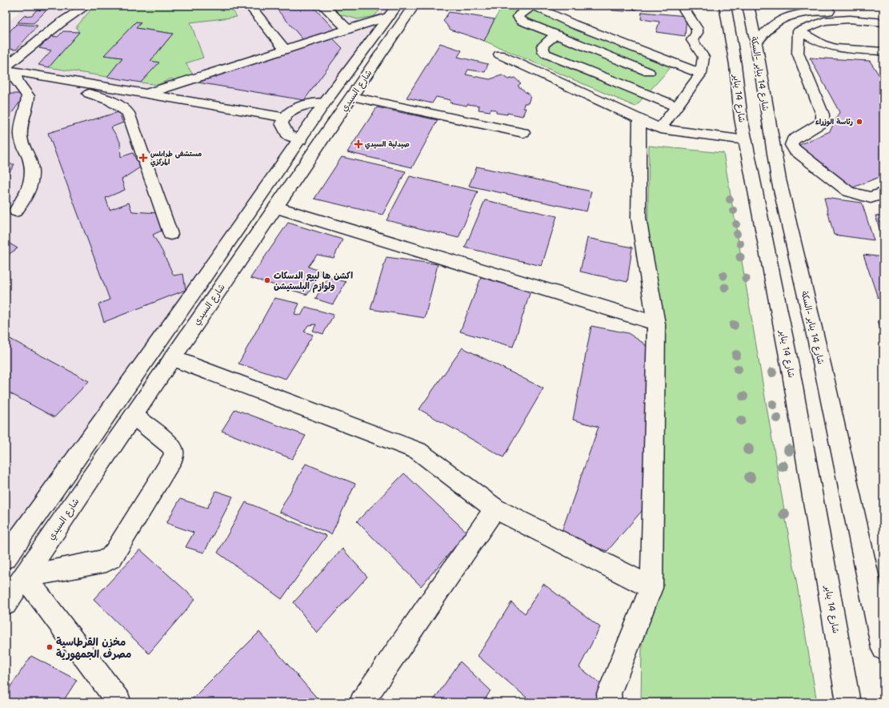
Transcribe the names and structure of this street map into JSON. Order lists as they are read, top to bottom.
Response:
{
  "streets": {
    "main road": ["شارع 14 يناير -السكة", "شارع السيدي", "شارع 14 يناير"]
  },
  "places": {
    "other": ["رئاسة الوزراء", "اكشن ها لبيع الدسكات ولوازم البلستيشن", "مخزن القرطاسية مصرف الجمهورية"],
    "health": ["صيدلية السيدي", "مستشفى طرابلس المركزي"]
  }
}
